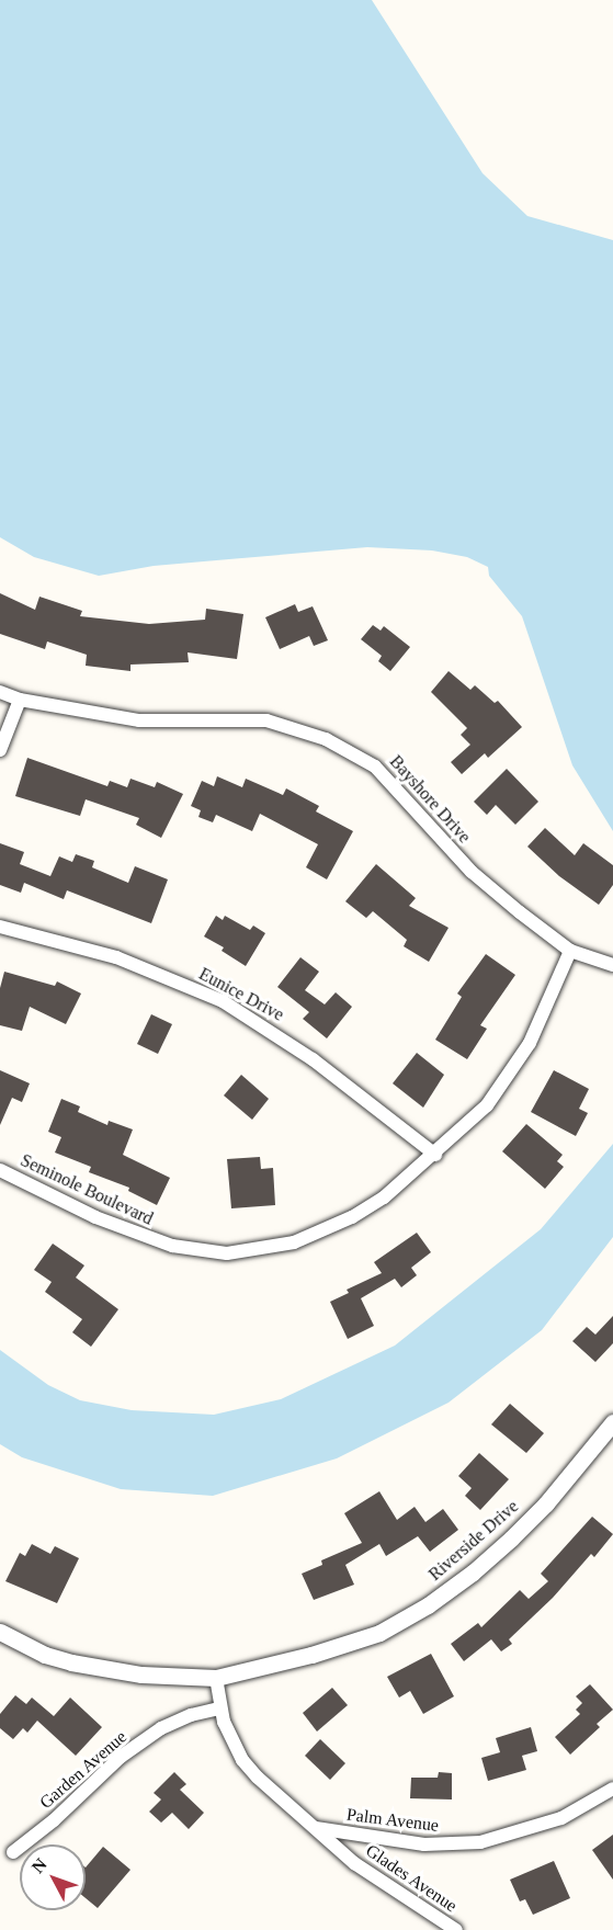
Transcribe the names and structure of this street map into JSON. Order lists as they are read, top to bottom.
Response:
{
  "streets": {
    "street": [
      "Bayshore Drive",
      "Eunice Drive",
      "Seminole Boulevard",
      "Riverside Drive",
      "Garden Avenue",
      "Palm Avenue",
      "Glades Avenue"
    ]
  },
  "crossings": [
    ["Bayshore Drive", "Seminole Boulevard"],
    ["Eunice Drive", "Seminole Boulevard"],
    ["Garden Avenue", "Glades Avenue"],
    ["Palm Avenue", "Glades Avenue"]
  ],
  "north": "top left"
}
